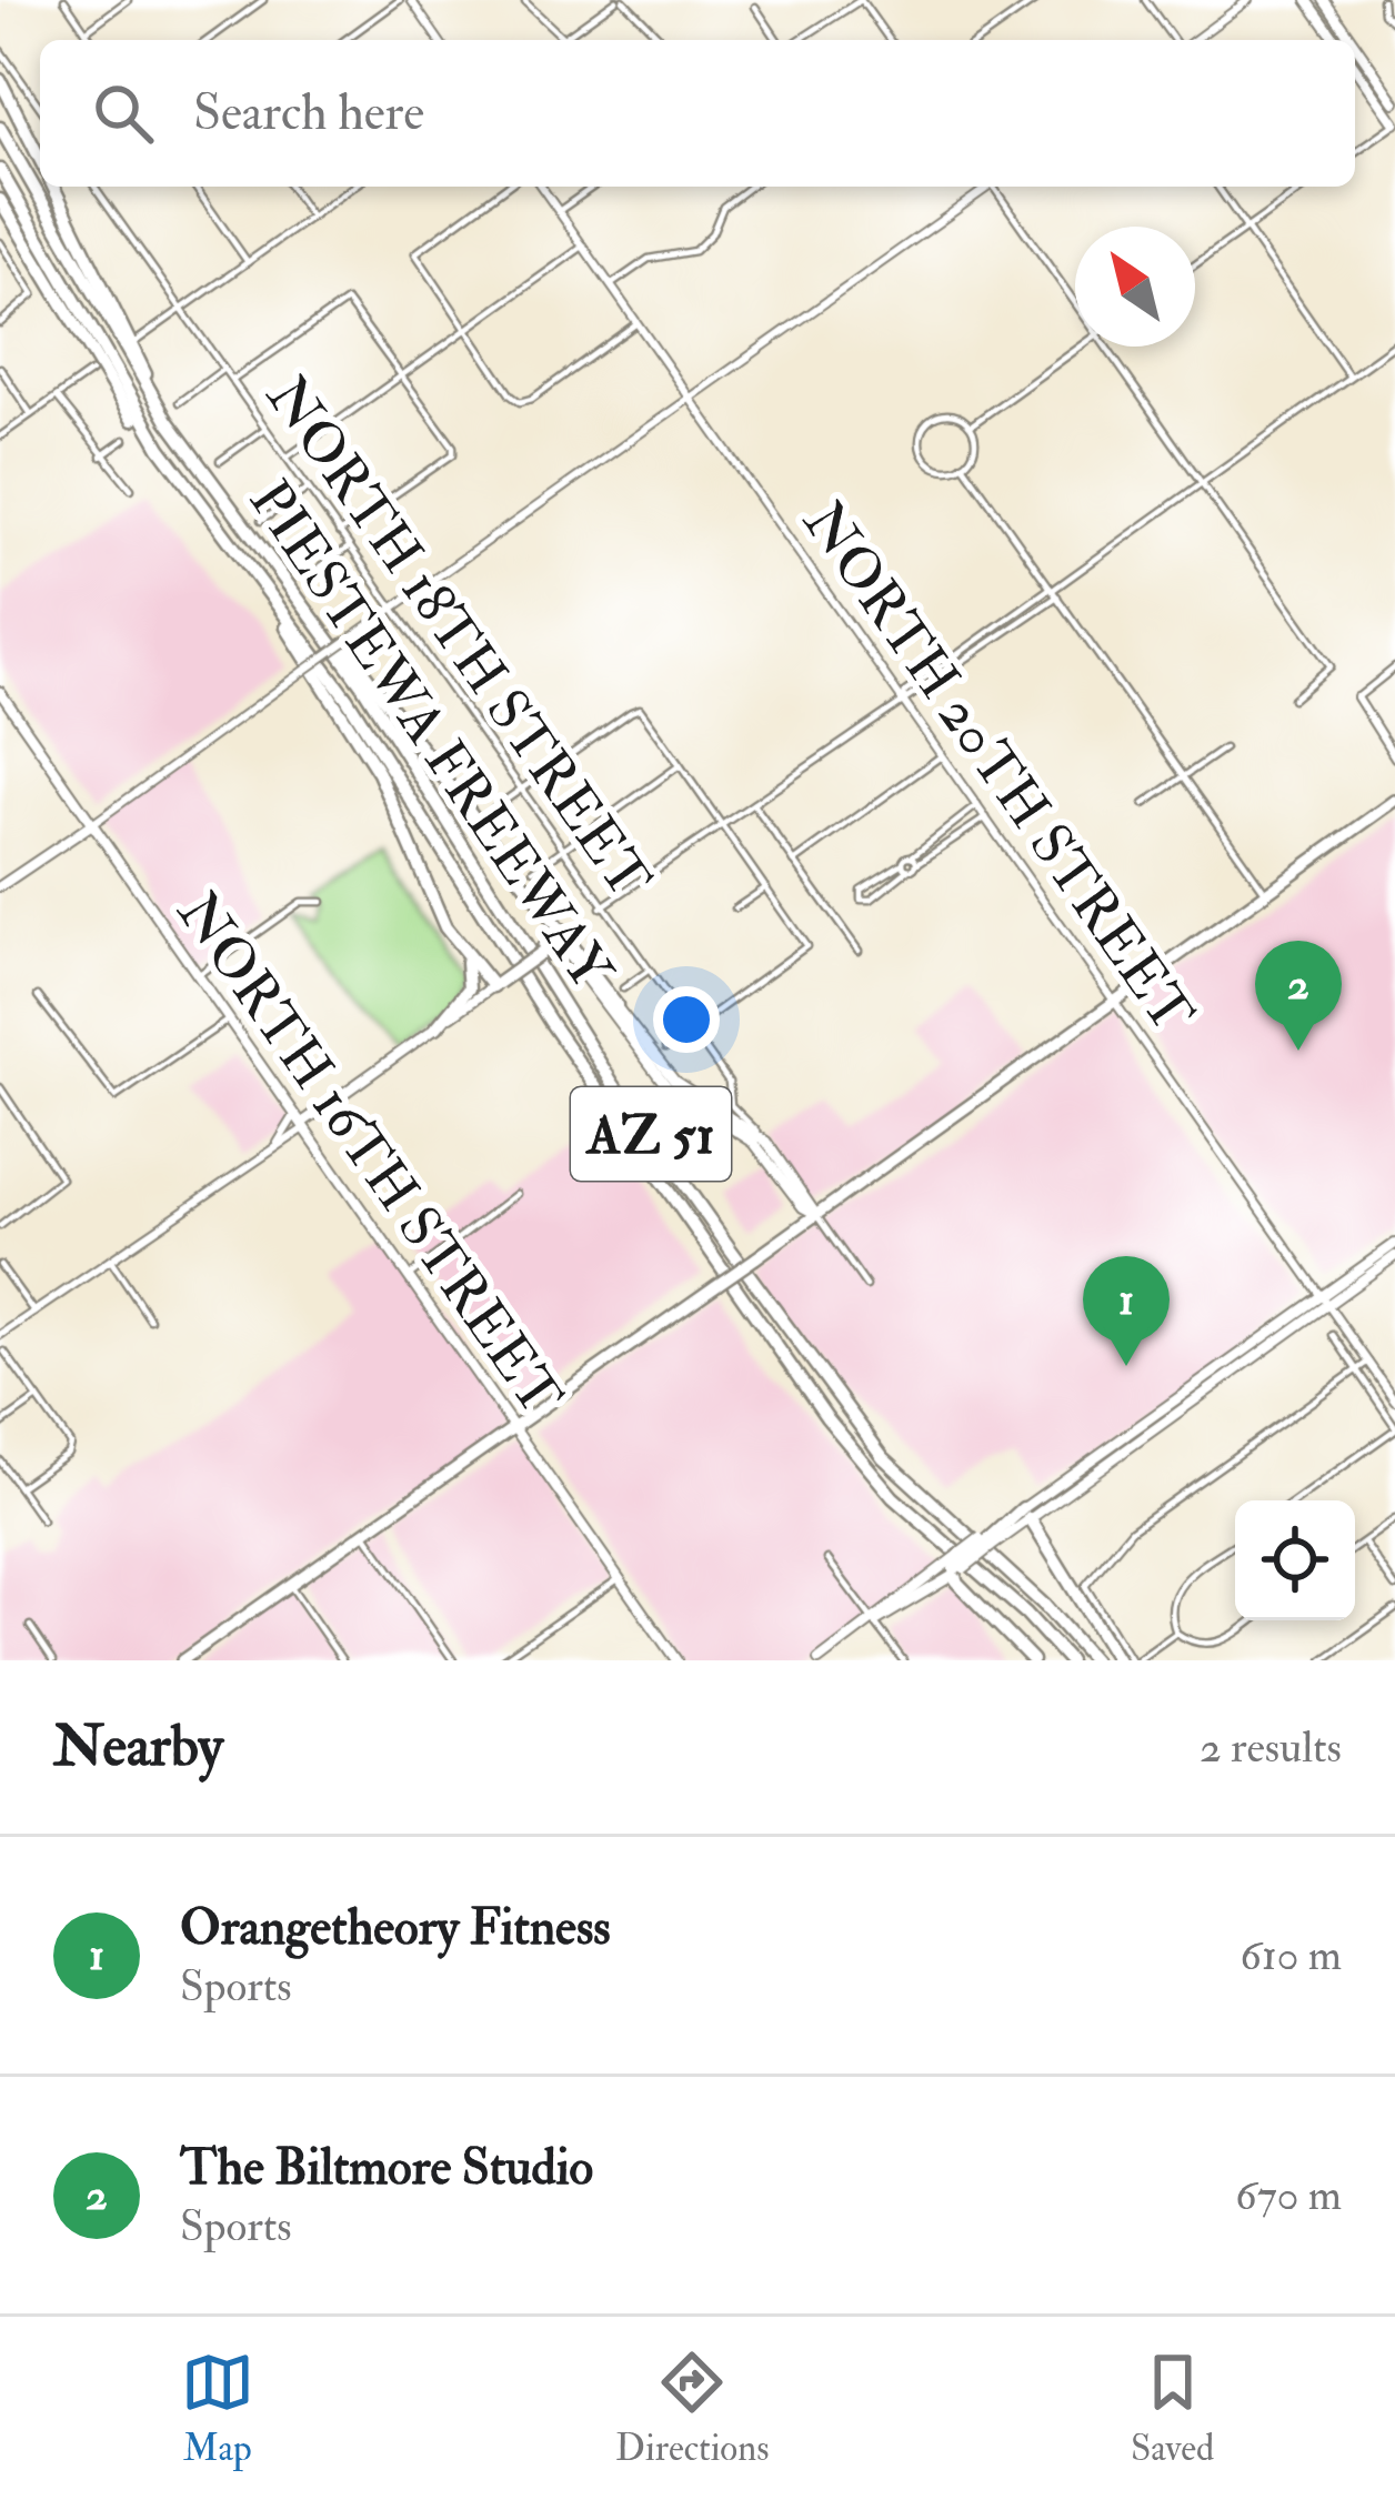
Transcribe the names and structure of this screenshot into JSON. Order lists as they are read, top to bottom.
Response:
{
  "streets": {
    "highway": ["PIESTEWA FREEWAY", "AZ 51"],
    "main road": ["NORTH 18TH STREET", "NORTH 16TH STREET"],
    "street": ["NORTH 20TH STREET"]
  },
  "north": "top left",
  "page": {
    "search": "Search here",
    "pins": ["2", "1"],
    "heading": ["Nearby", "2 results"],
    "list": [
      {
        "mark": "1",
        "name": "Orangetheory Fitness",
        "note": "Sports",
        "value": "610 m"
      },
      {
        "mark": "2",
        "name": "The Biltmore Studio",
        "note": "Sports",
        "value": "670 m"
      }
    ],
    "nav": ["Map", "Directions", "Saved"]
  }
}
